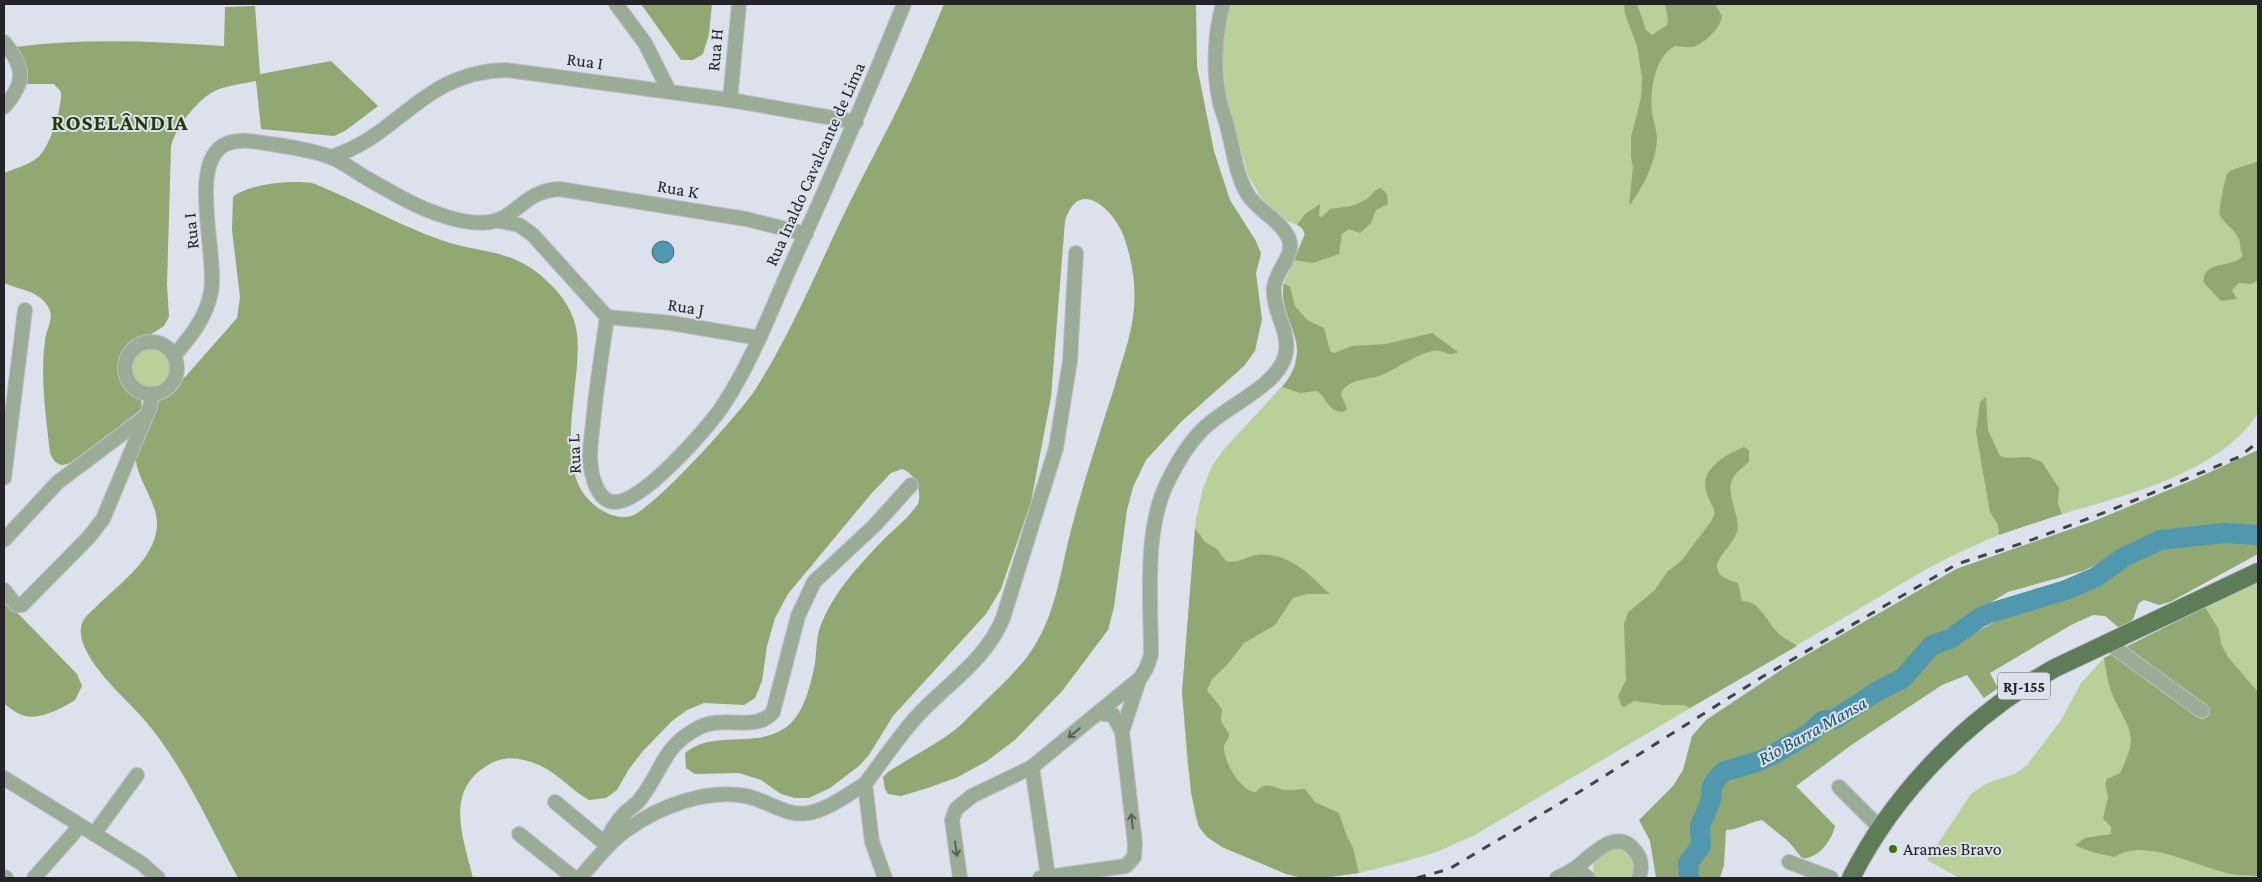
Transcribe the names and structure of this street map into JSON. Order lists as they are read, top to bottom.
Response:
{
  "streets": {
    "main road": ["RJ-155"],
    "street": [
      "Rua H",
      "Rua I",
      "Rua Inaldo Cavalcante de Lima",
      "Rua K",
      "Rua J",
      "Rua L"
    ]
  },
  "crossings": [
    ["Rua H", "Rua I"],
    ["Rua I", "Rua Inaldo Cavalcante de Lima"],
    ["Rua Inaldo Cavalcante de Lima", "Rua K"],
    ["Rua Inaldo Cavalcante de Lima", "Rua J"],
    ["Rua Inaldo Cavalcante de Lima", "Rua L"],
    ["Rua J", "Rua L"]
  ],
  "districts": ["ROSELÂNDIA"],
  "water": ["Rio Barra Mansa"],
  "places": ["Arames Bravo"]
}
